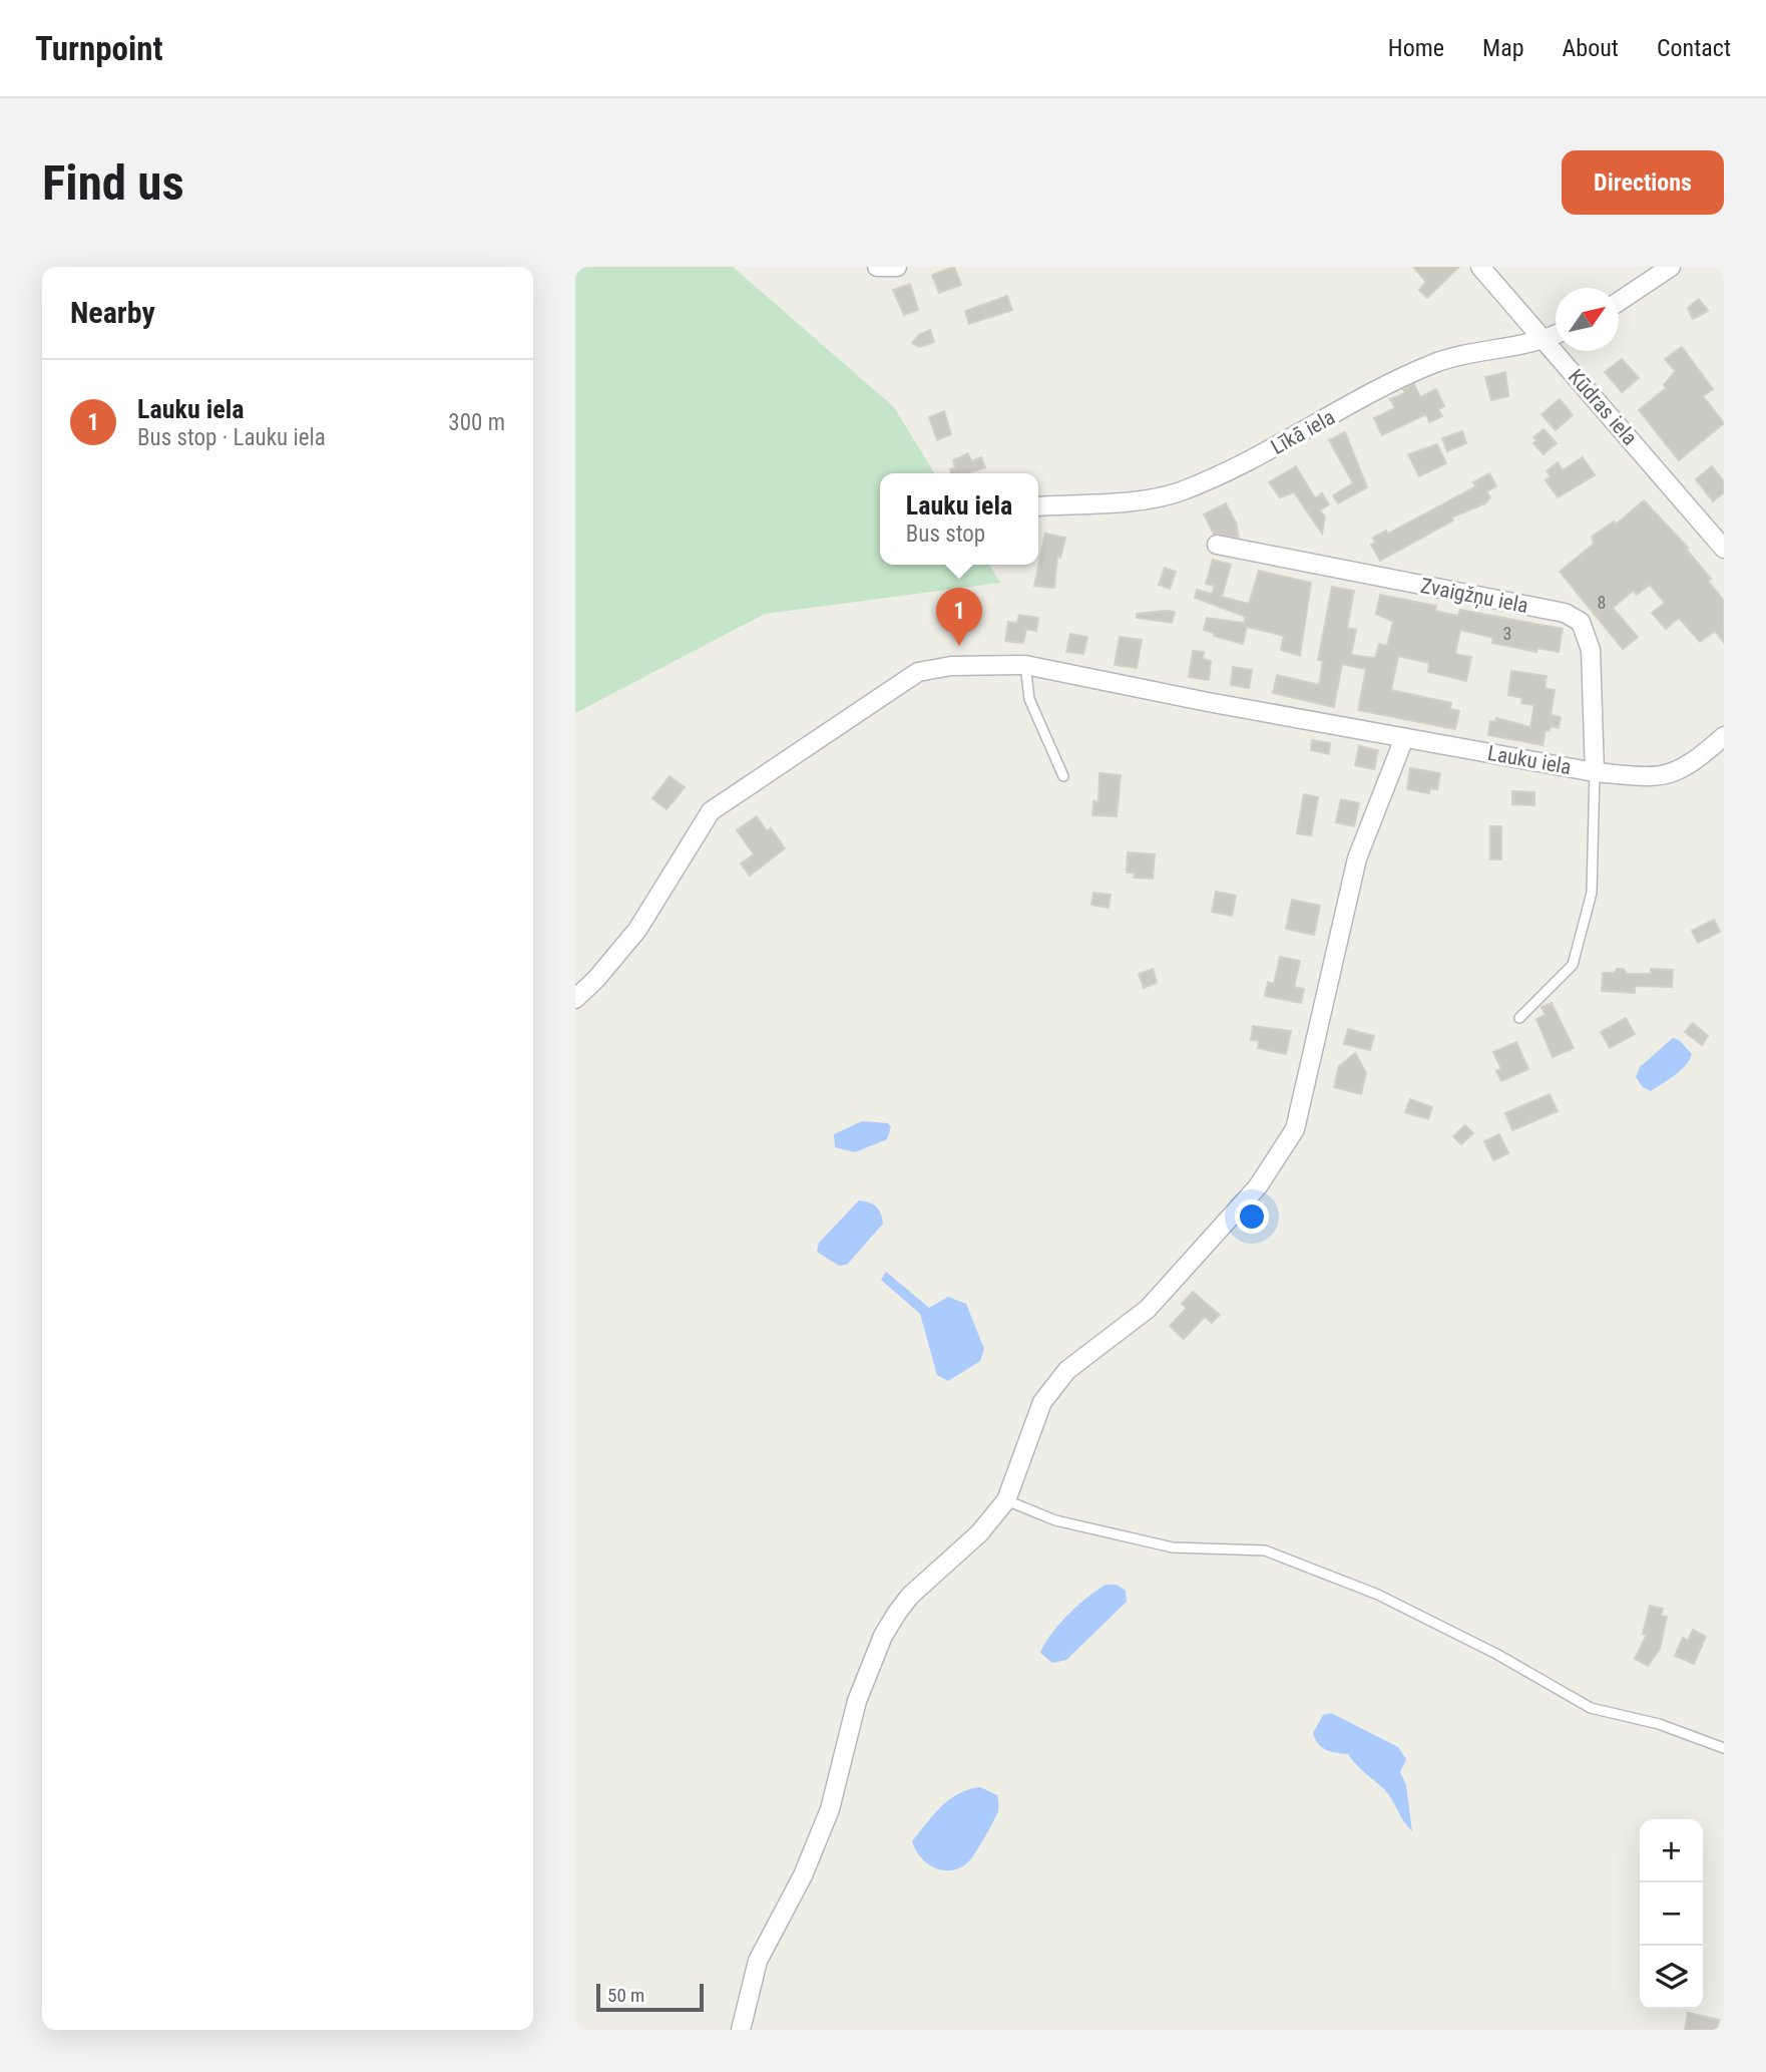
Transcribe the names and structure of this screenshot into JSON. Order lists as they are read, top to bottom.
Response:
{
  "streets": {
    "street": [
      "Kūdras iela",
      "Līkā iela",
      "Zvaigžņu iela",
      "Lauku iela"
    ]
  },
  "crossings": [
    ["Kūdras iela", "Līkā iela"],
    ["Zvaigžņu iela", "Lauku iela"]
  ],
  "house_numbers": ["8", "3"],
  "scale_bar": "50 m",
  "north": "top right",
  "page": {
    "header": "Turnpoint",
    "nav": [
      "Home",
      "Map",
      "About",
      "Contact"
    ],
    "buttons": "Directions",
    "title": "Find us",
    "heading": "Nearby",
    "list": [
      {
        "mark": "1",
        "name": "Lauku iela",
        "note": "Bus stop · Lauku iela",
        "value": "300 m"
      }
    ],
    "popup": ["Lauku iela", "Bus stop"],
    "pins": "1",
    "map_buttons": ["+", "−"],
    "scale": "50 m"
  }
}
